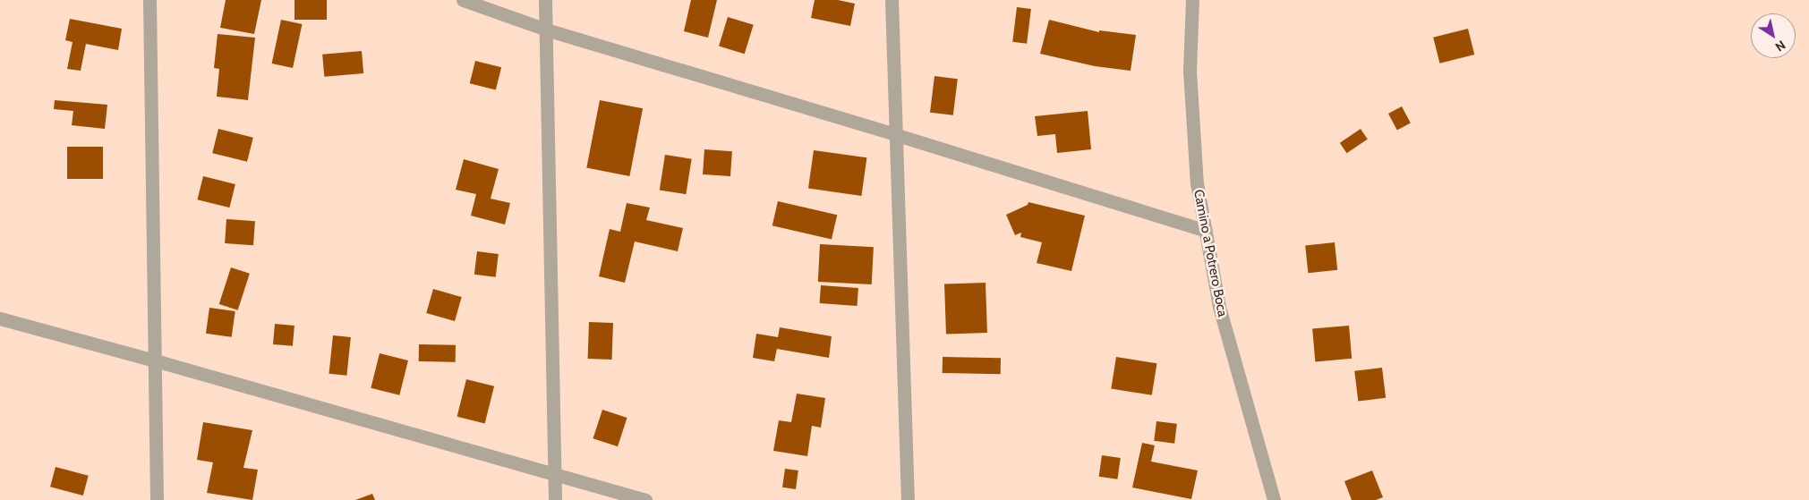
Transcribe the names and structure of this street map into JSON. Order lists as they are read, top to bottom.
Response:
{
  "streets": {
    "street": ["Camino a Potrero Boca"]
  },
  "north": "bottom right"
}
